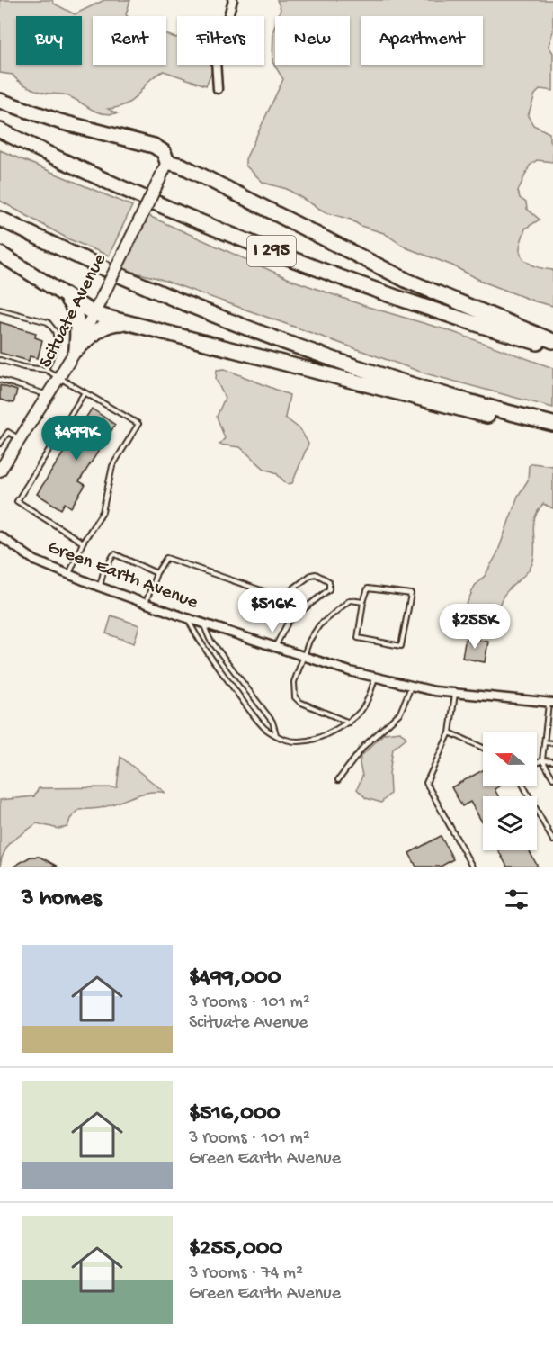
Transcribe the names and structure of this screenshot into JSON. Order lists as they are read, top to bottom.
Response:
{
  "streets": {
    "highway": ["I 295"],
    "main road": ["Scituate Avenue"],
    "street": ["Green Earth Avenue"]
  },
  "north": "left",
  "page": {
    "chip": [
      "Buy",
      "Rent",
      "Filters",
      "New",
      "Apartment"
    ],
    "price": ["$499K", "$516K", "$255K"],
    "heading": "3 homes",
    "list": [
      {
        "name": "$499,000",
        "note": "3 rooms · 101 m² · Scituate Avenue"
      },
      {
        "name": "$516,000",
        "note": "3 rooms · 101 m² · Green Earth Avenue"
      },
      {
        "name": "$255,000",
        "note": "3 rooms · 74 m² · Green Earth Avenue"
      }
    ]
  }
}
